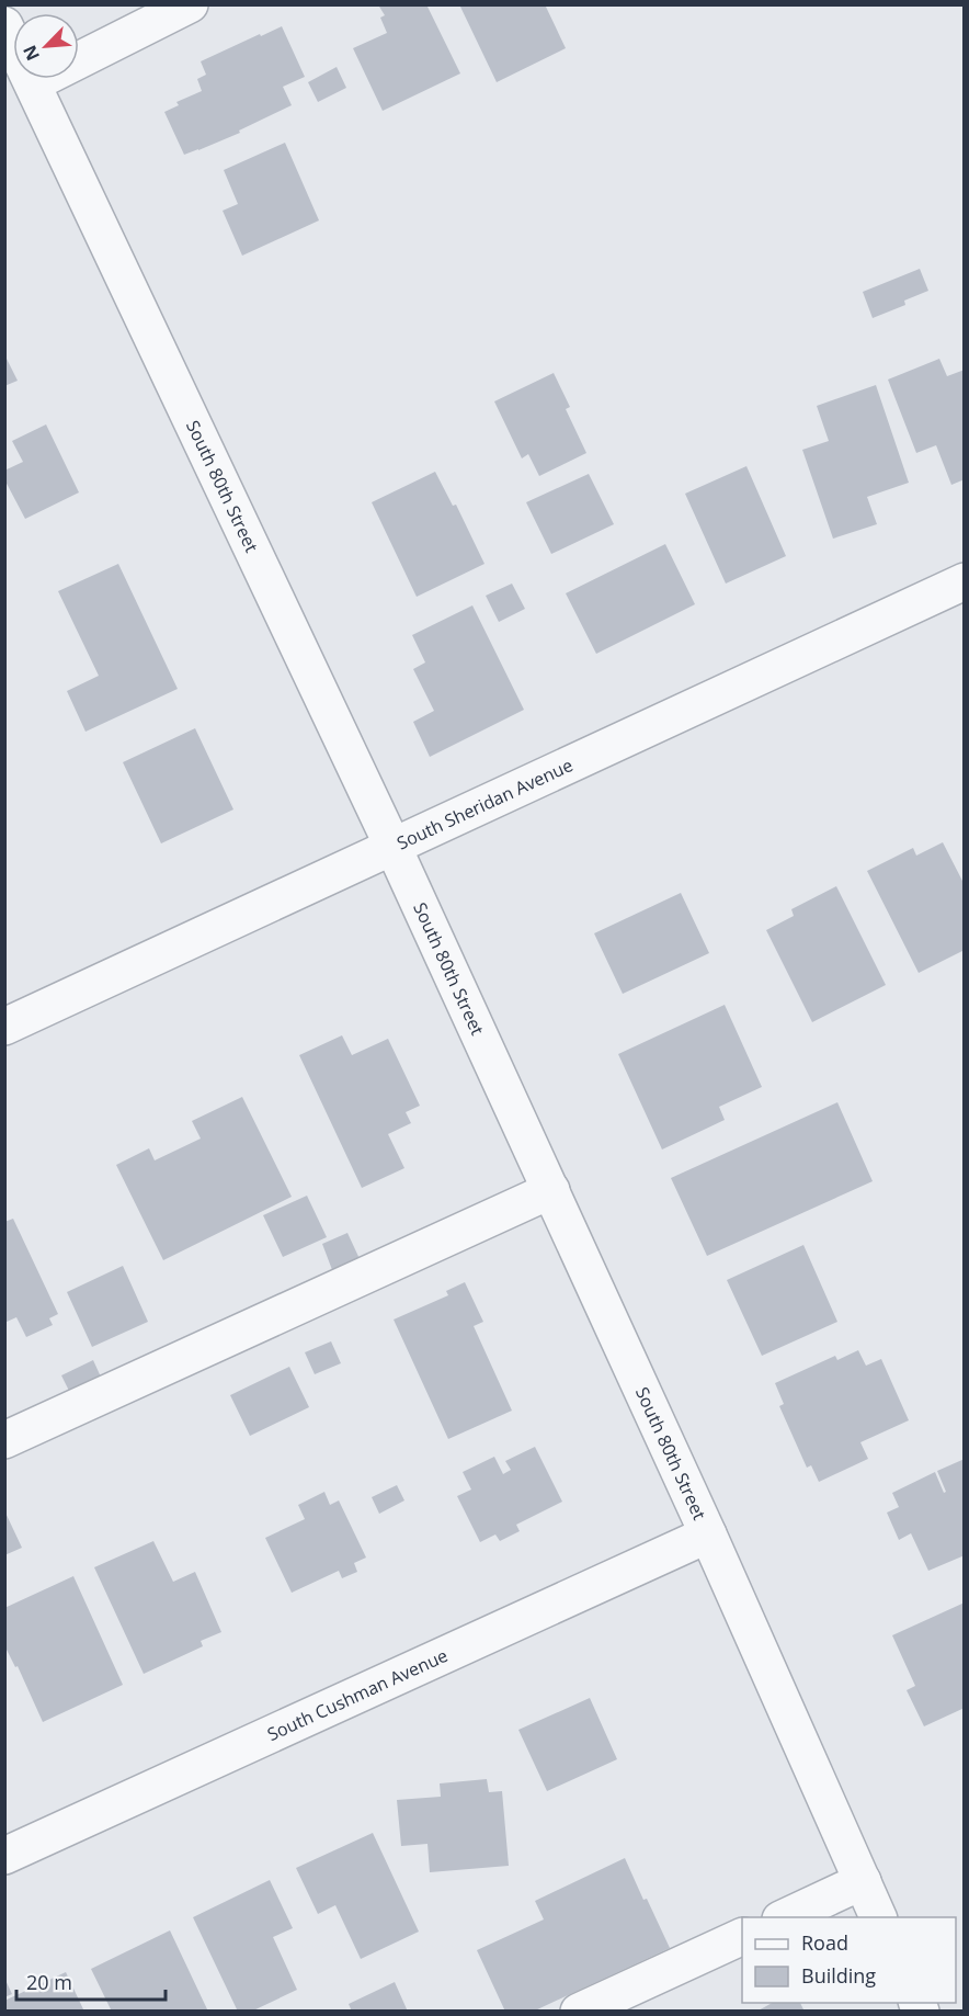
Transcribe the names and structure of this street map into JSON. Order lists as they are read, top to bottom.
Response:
{
  "streets": {
    "street": ["South 80th Street", "South Sheridan Avenue", "South Cushman Avenue"]
  },
  "crossings": [
    ["South 80th Street", "South Sheridan Avenue"],
    ["South 80th Street", "South Cushman Avenue"]
  ],
  "legend": ["Road", "Building"],
  "scale_bar": "20 m",
  "north": "bottom left"
}
